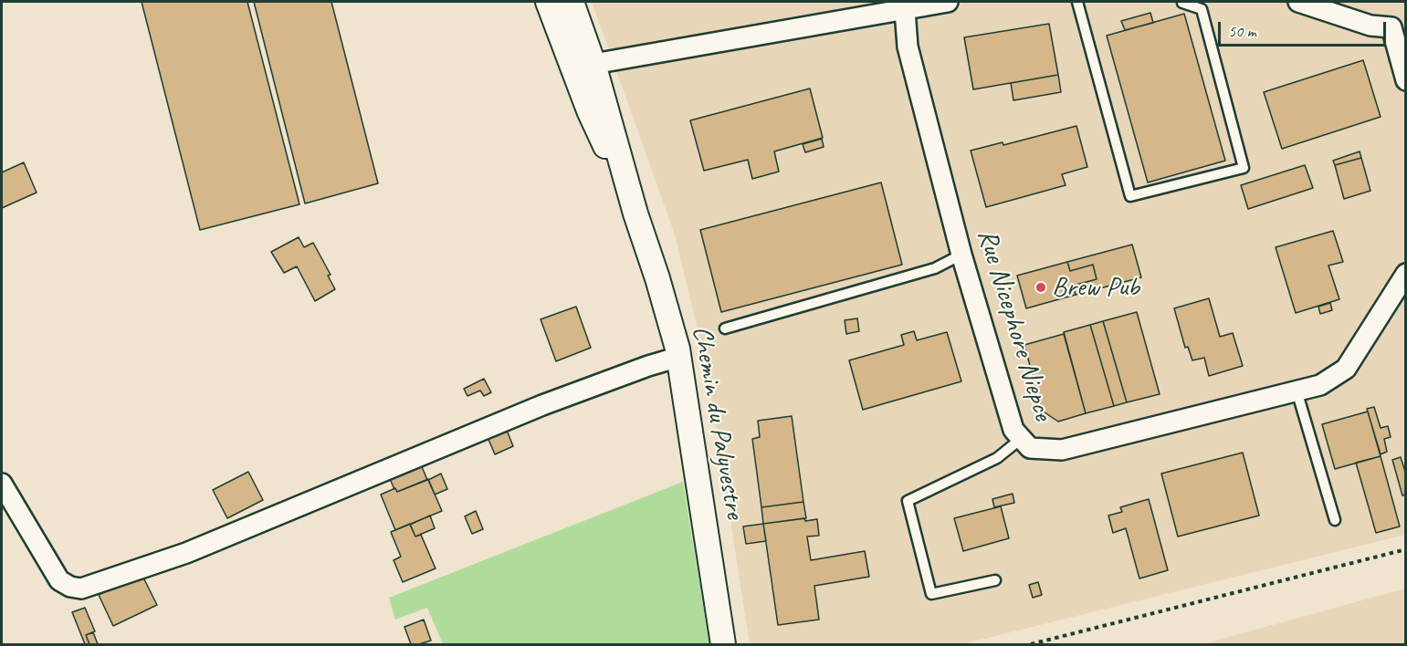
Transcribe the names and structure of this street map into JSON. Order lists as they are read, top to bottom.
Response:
{
  "streets": {
    "street": ["Rue Nicephore Niepce", "Chemin du Palyvestre"]
  },
  "places": ["Brew Pub"],
  "scale_bar": "50 m"
}
